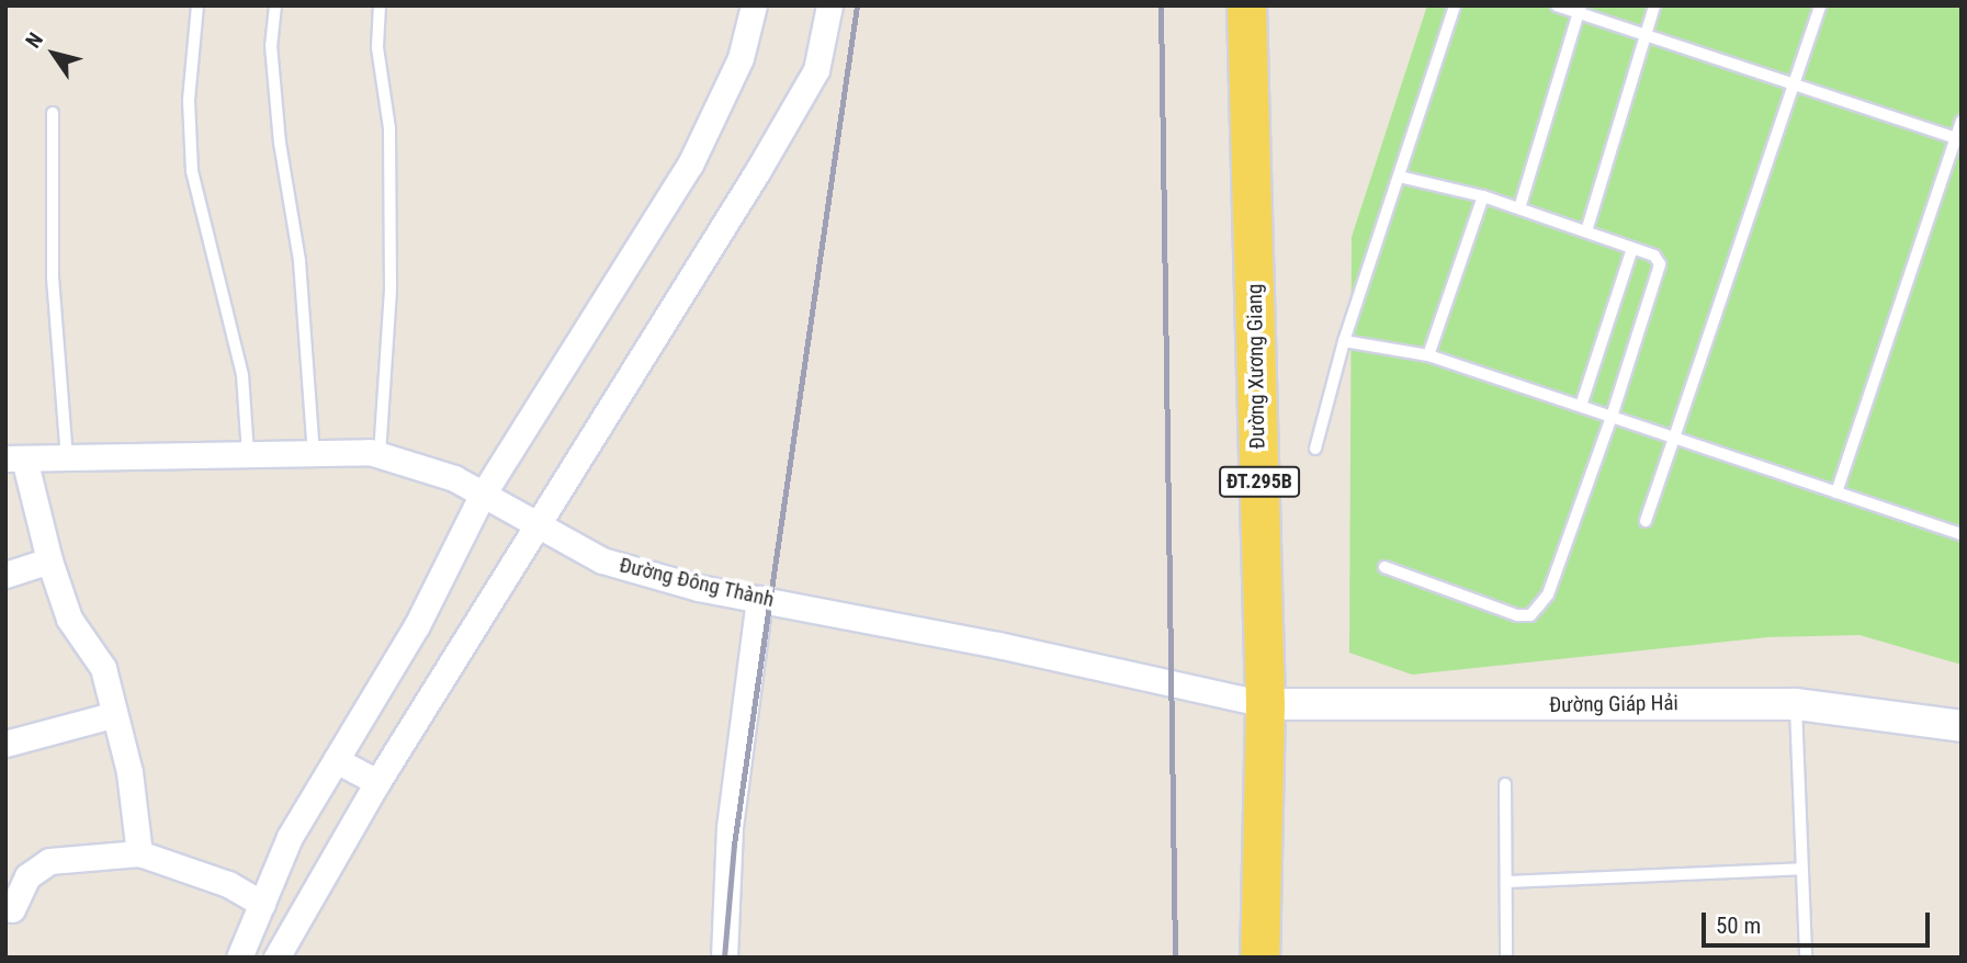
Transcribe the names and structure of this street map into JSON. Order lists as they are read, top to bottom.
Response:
{
  "streets": {
    "main road": ["Đường Xương Giang", "ĐT.295B"],
    "street": ["Đường Đông Thành", "Đường Giáp Hải"]
  },
  "crossings": [
    ["Đường Xương Giang", "Đường Đông Thành"],
    ["Đường Xương Giang", "Đường Giáp Hải"],
    ["Đường Đông Thành", "Đường Giáp Hải"]
  ],
  "scale_bar": "50 m",
  "north": "top left"
}
